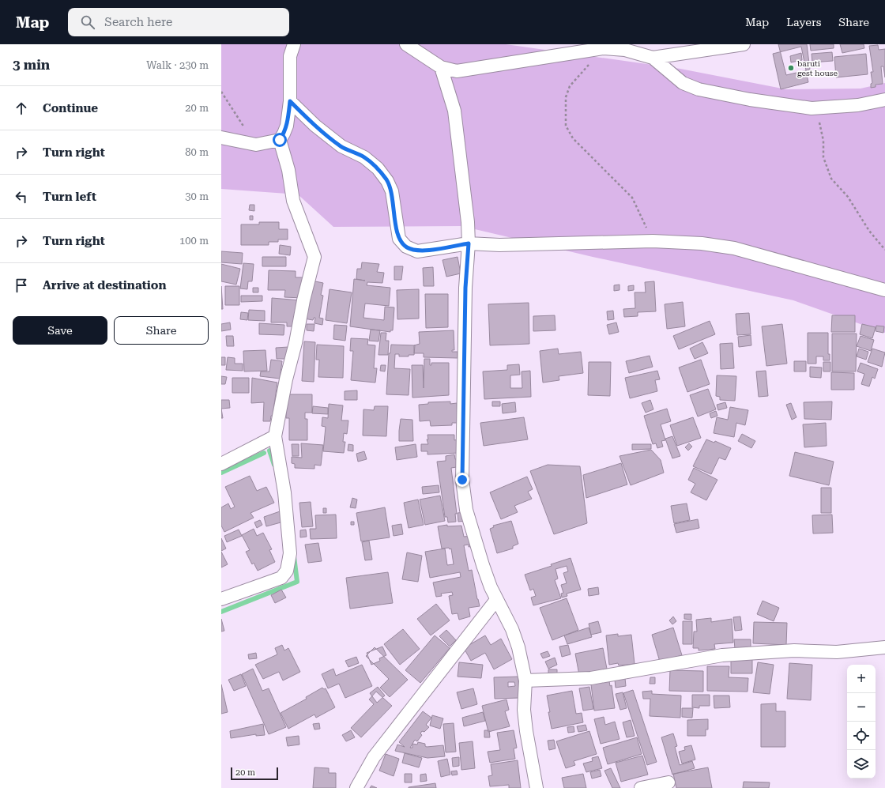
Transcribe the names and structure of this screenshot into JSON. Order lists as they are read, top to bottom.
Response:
{
  "places": ["baruti gest house"],
  "scale_bar": "20 m",
  "page": {
    "header": "Map",
    "search": "Search here",
    "nav": ["Map", "Layers", "Share"],
    "heading": ["3 min", "Walk · 230 m"],
    "list": [
      ["Continue", "20 m"],
      ["Turn right", "80 m"],
      ["Turn left", "30 m"],
      ["Turn right", "100 m"],
      "Arrive at destination"
    ],
    "buttons": ["Save", "Share"],
    "map_buttons": ["+", "−"],
    "scale": "20 m"
  }
}
